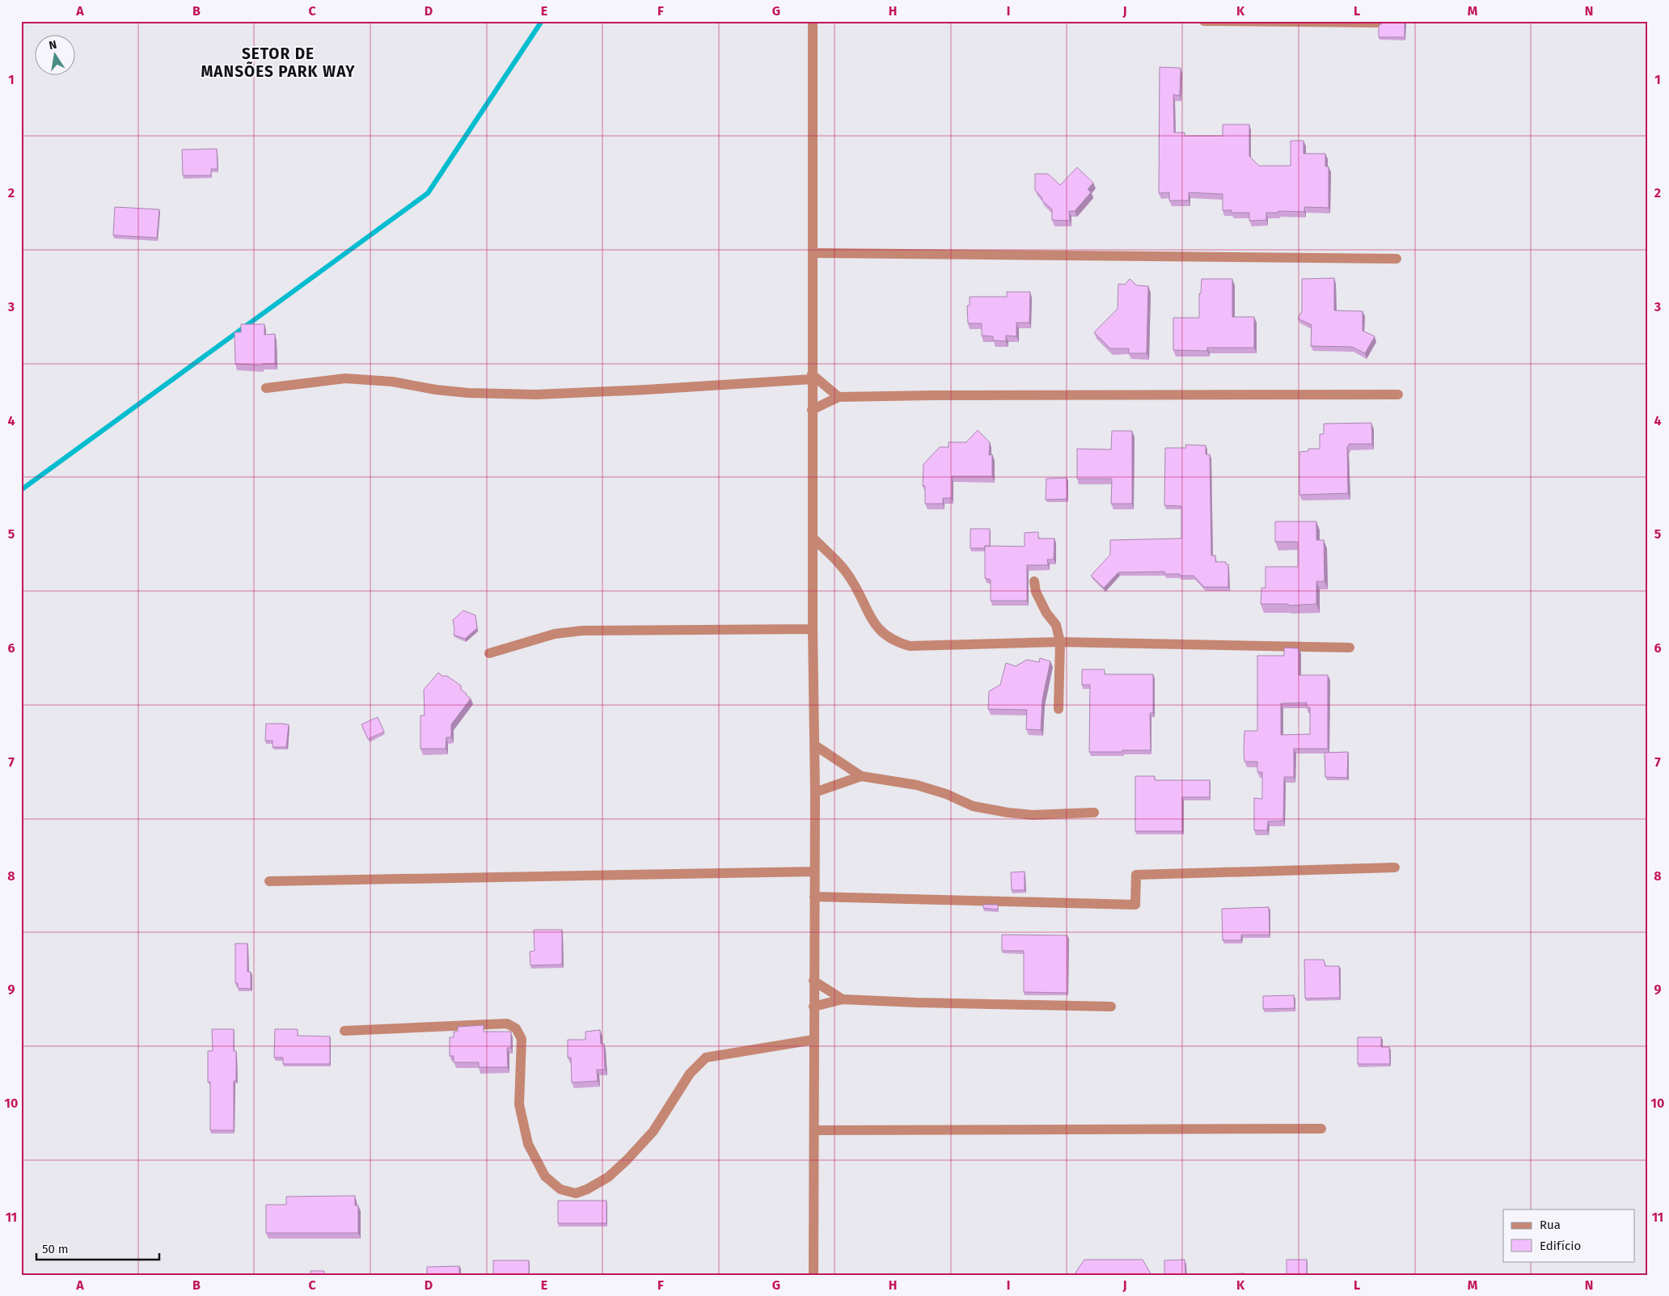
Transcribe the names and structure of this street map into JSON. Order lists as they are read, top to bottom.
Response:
{
  "districts": ["SETOR DE MANSÕES PARK WAY"],
  "legend": ["Rua", "Edifício"],
  "scale_bar": "50 m",
  "north": "top",
  "grid": {
    "columns": [
      "A",
      "B",
      "C",
      "D",
      "E",
      "F",
      "G",
      "H",
      "I",
      "J",
      "K",
      "L",
      "M",
      "N"
    ],
    "rows": [
      "1",
      "2",
      "3",
      "4",
      "5",
      "6",
      "7",
      "8",
      "9",
      "10",
      "11"
    ]
  }
}
